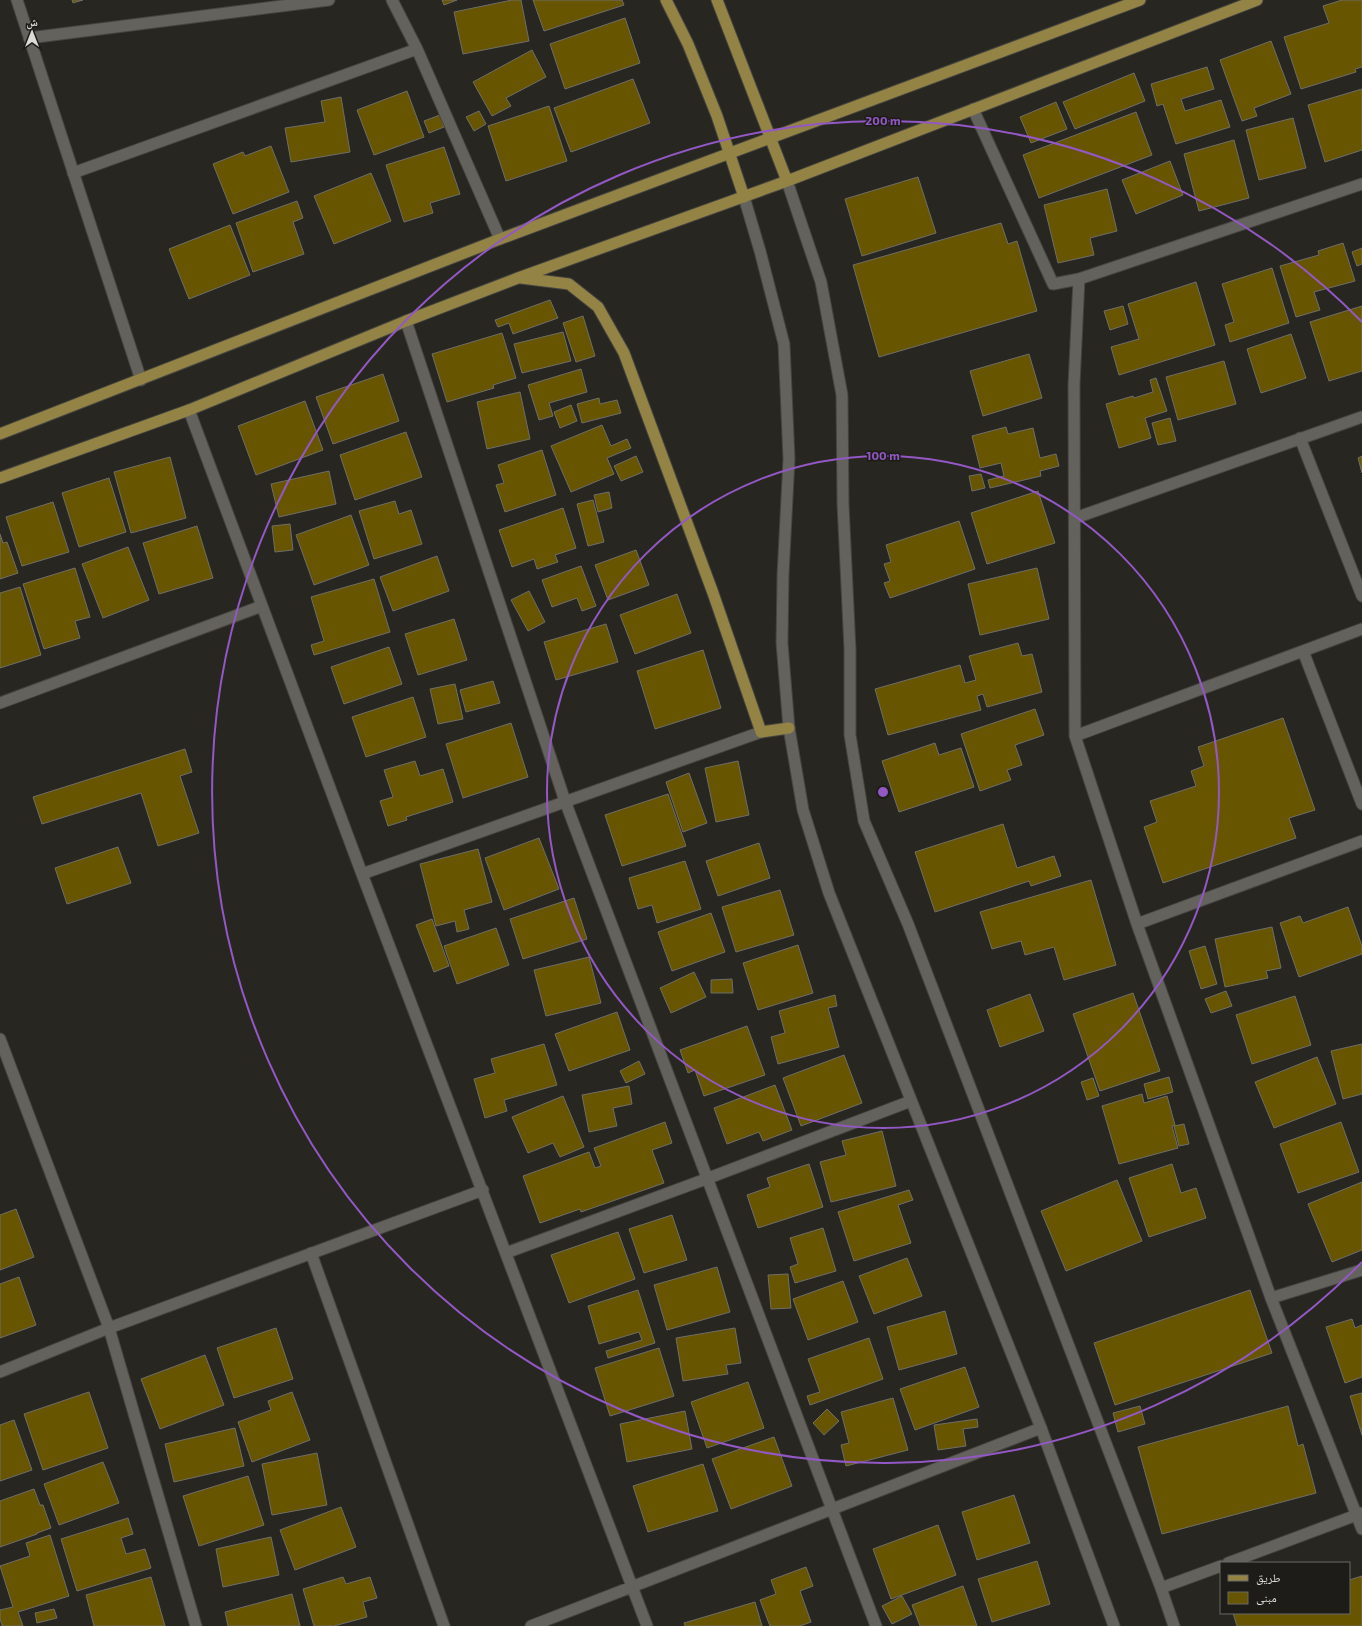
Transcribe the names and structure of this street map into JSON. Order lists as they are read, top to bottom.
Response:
{
  "legend": ["طريق", "مبنى"],
  "north": "top",
  "rings": ["200 m", "100 m"]
}
